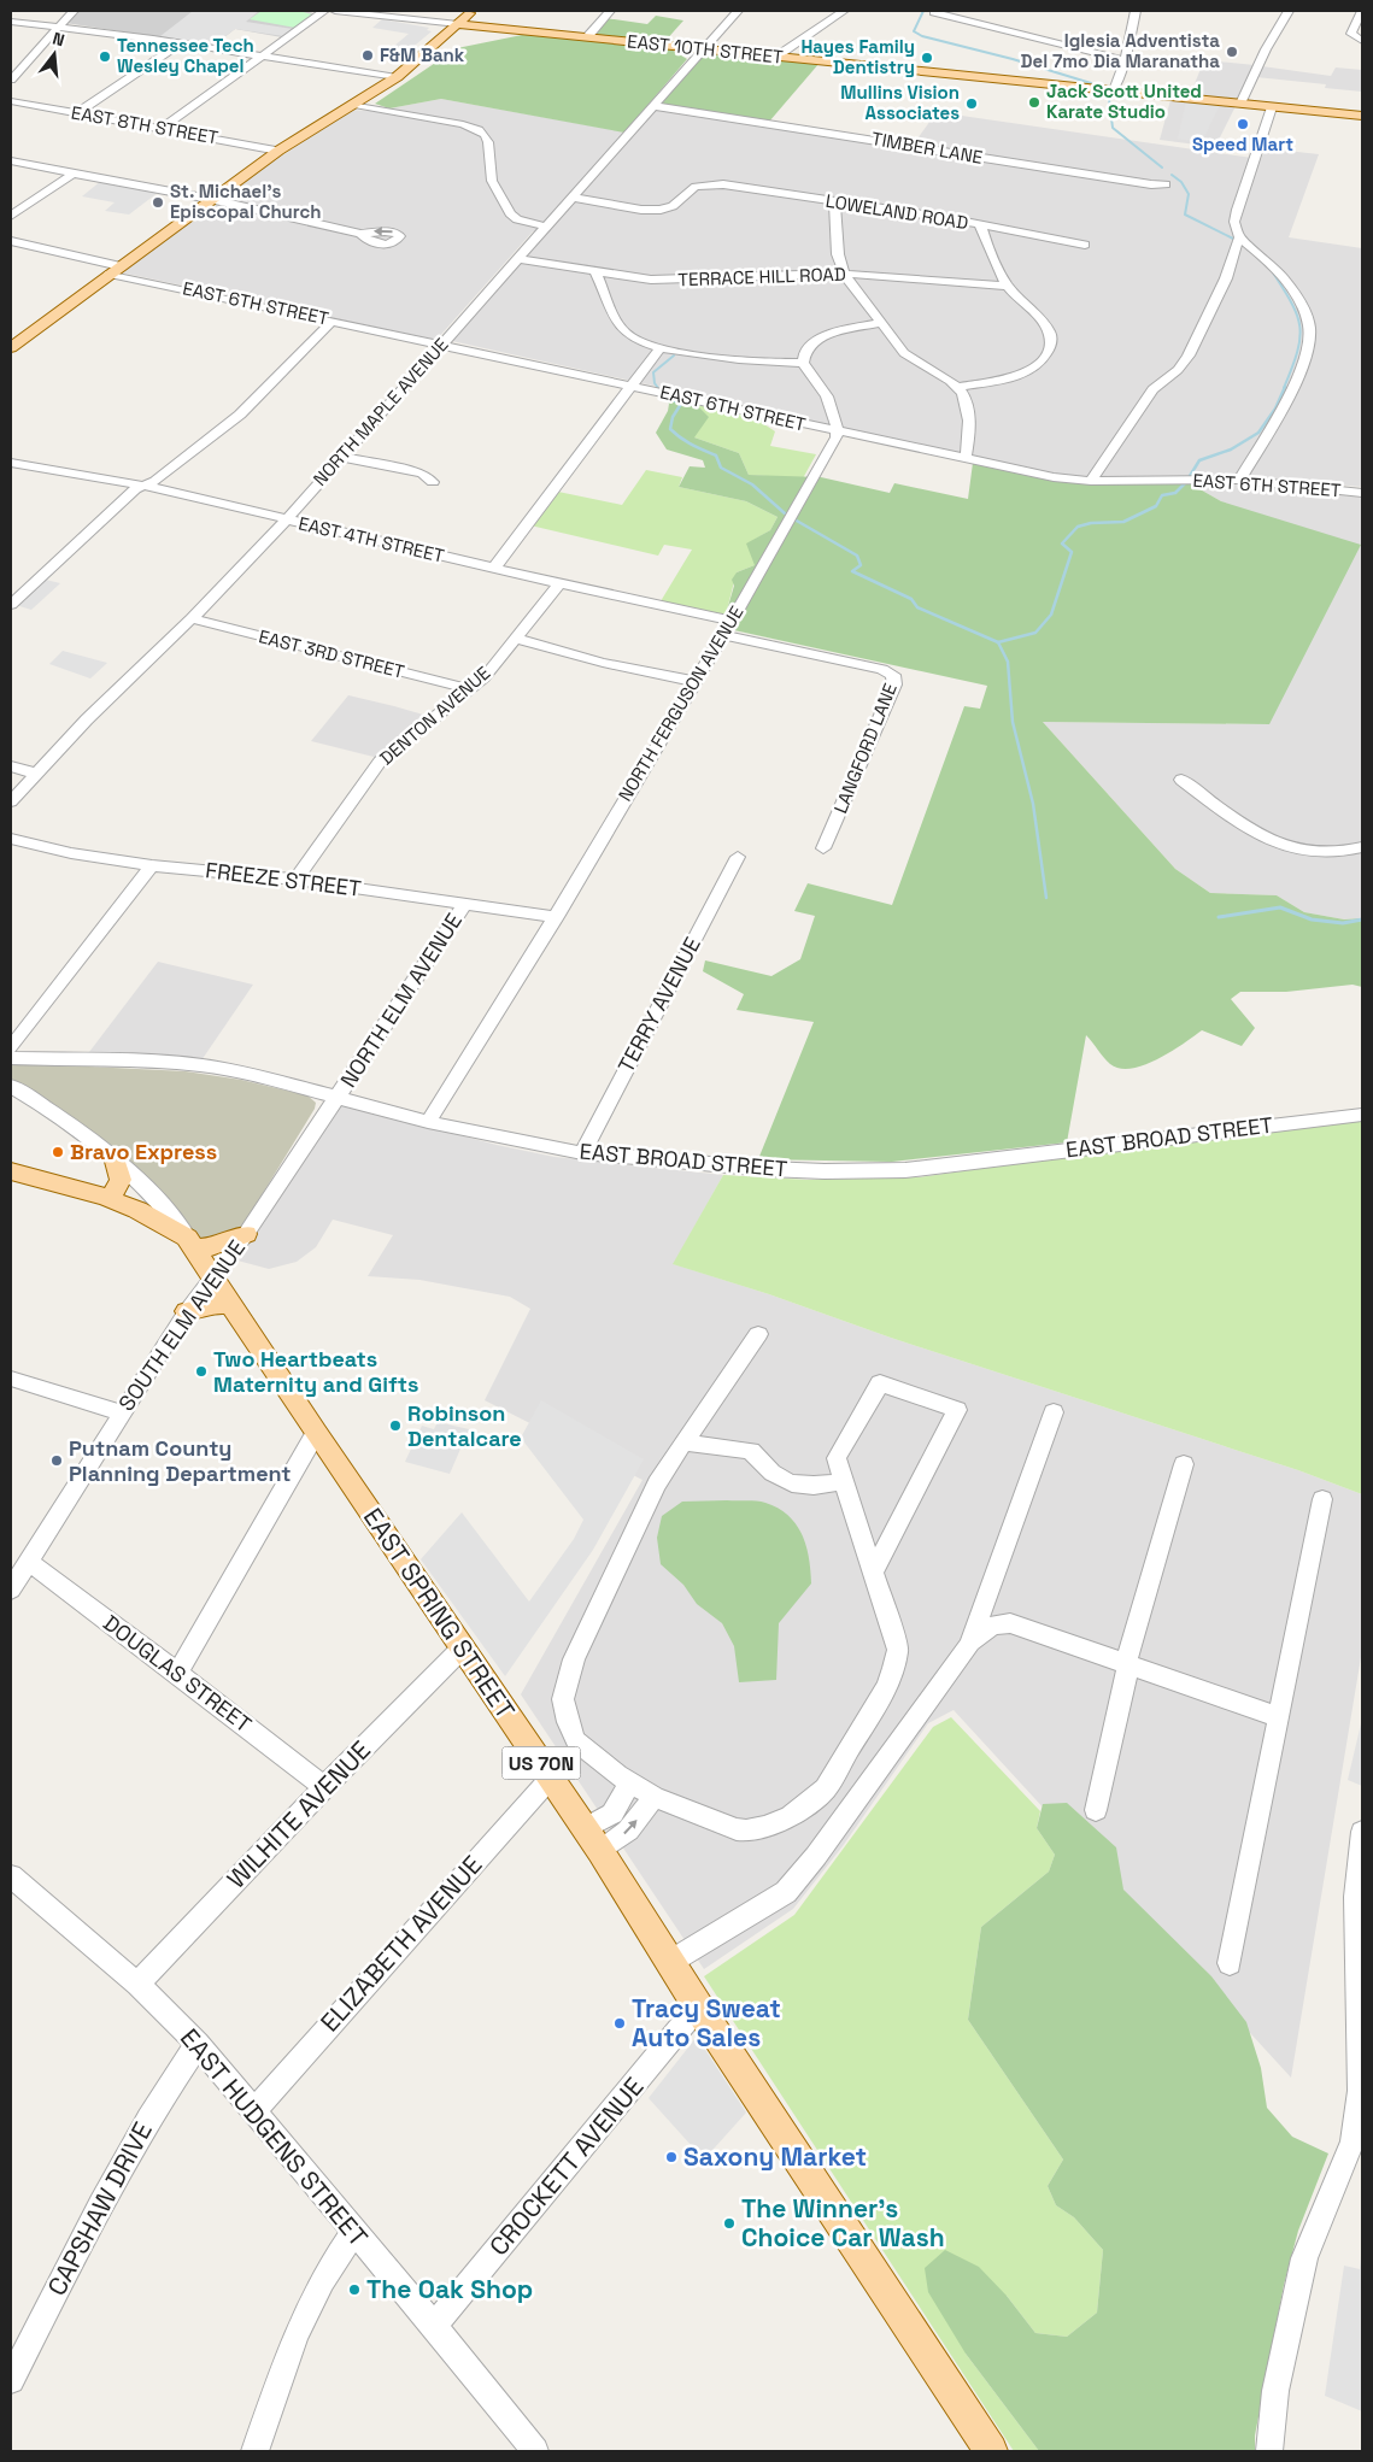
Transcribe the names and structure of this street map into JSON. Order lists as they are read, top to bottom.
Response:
{
  "streets": {
    "main road": ["EAST 10TH STREET", "EAST SPRING STREET", "US 70N"],
    "street": [
      "EAST 8TH STREET",
      "TIMBER LANE",
      "LOWELAND ROAD",
      "TERRACE HILL ROAD",
      "EAST 6TH STREET",
      "NORTH MAPLE AVENUE",
      "EAST 4TH STREET",
      "EAST 3RD STREET",
      "NORTH FERGUSON AVENUE",
      "DENTON AVENUE",
      "LANGFORD LANE",
      "FREEZE STREET",
      "NORTH ELM AVENUE",
      "TERRY AVENUE",
      "EAST BROAD STREET",
      "SOUTH ELM AVENUE",
      "DOUGLAS STREET",
      "WILHITE AVENUE",
      "ELIZABETH AVENUE",
      "EAST HUDGENS STREET",
      "CROCKETT AVENUE",
      "CAPSHAW DRIVE"
    ]
  },
  "crossings": [
    ["EAST 10TH STREET", "NORTH MAPLE AVENUE"],
    ["TIMBER LANE", "NORTH MAPLE AVENUE"],
    ["LOWELAND ROAD", "TERRACE HILL ROAD"],
    ["LOWELAND ROAD", "NORTH MAPLE AVENUE"],
    ["TERRACE HILL ROAD", "NORTH MAPLE AVENUE"],
    ["EAST 6TH STREET", "NORTH MAPLE AVENUE"],
    ["EAST 6TH STREET", "NORTH FERGUSON AVENUE"],
    ["NORTH MAPLE AVENUE", "EAST 4TH STREET"],
    ["NORTH MAPLE AVENUE", "EAST 3RD STREET"],
    ["EAST 4TH STREET", "NORTH FERGUSON AVENUE"],
    ["EAST 4TH STREET", "DENTON AVENUE"],
    ["EAST 3RD STREET", "DENTON AVENUE"],
    ["NORTH FERGUSON AVENUE", "LANGFORD LANE"],
    ["NORTH FERGUSON AVENUE", "FREEZE STREET"],
    ["NORTH FERGUSON AVENUE", "EAST BROAD STREET"],
    ["DENTON AVENUE", "FREEZE STREET"],
    ["FREEZE STREET", "NORTH ELM AVENUE"],
    ["NORTH ELM AVENUE", "EAST BROAD STREET"],
    ["NORTH ELM AVENUE", "SOUTH ELM AVENUE"],
    ["TERRY AVENUE", "EAST BROAD STREET"],
    ["EAST BROAD STREET", "SOUTH ELM AVENUE"],
    ["SOUTH ELM AVENUE", "EAST SPRING STREET"],
    ["SOUTH ELM AVENUE", "DOUGLAS STREET"],
    ["EAST SPRING STREET", "WILHITE AVENUE"],
    ["EAST SPRING STREET", "ELIZABETH AVENUE"],
    ["EAST SPRING STREET", "CROCKETT AVENUE"],
    ["DOUGLAS STREET", "WILHITE AVENUE"],
    ["WILHITE AVENUE", "EAST HUDGENS STREET"],
    ["ELIZABETH AVENUE", "EAST HUDGENS STREET"],
    ["EAST HUDGENS STREET", "CROCKETT AVENUE"],
    ["EAST HUDGENS STREET", "CAPSHAW DRIVE"]
  ],
  "places": [
    "Iglesia Adventista Del 7mo Dia Maranatha",
    "F&M Bank",
    "Tennessee Tech Wesley Chapel",
    "Hayes Family Dentistry",
    "Jack Scott United Karate Studio",
    "Mullins Vision Associates",
    "Speed Mart",
    "St. Michael's Episcopal Church",
    "Bravo Express",
    "Two Heartbeats Maternity and Gifts",
    "Robinson Dentalcare",
    "Putnam County Planning Department",
    "Tracy Sweat Auto Sales",
    "Saxony Market",
    "The Winner's Choice Car Wash",
    "The Oak Shop"
  ],
  "north": "top"
}
